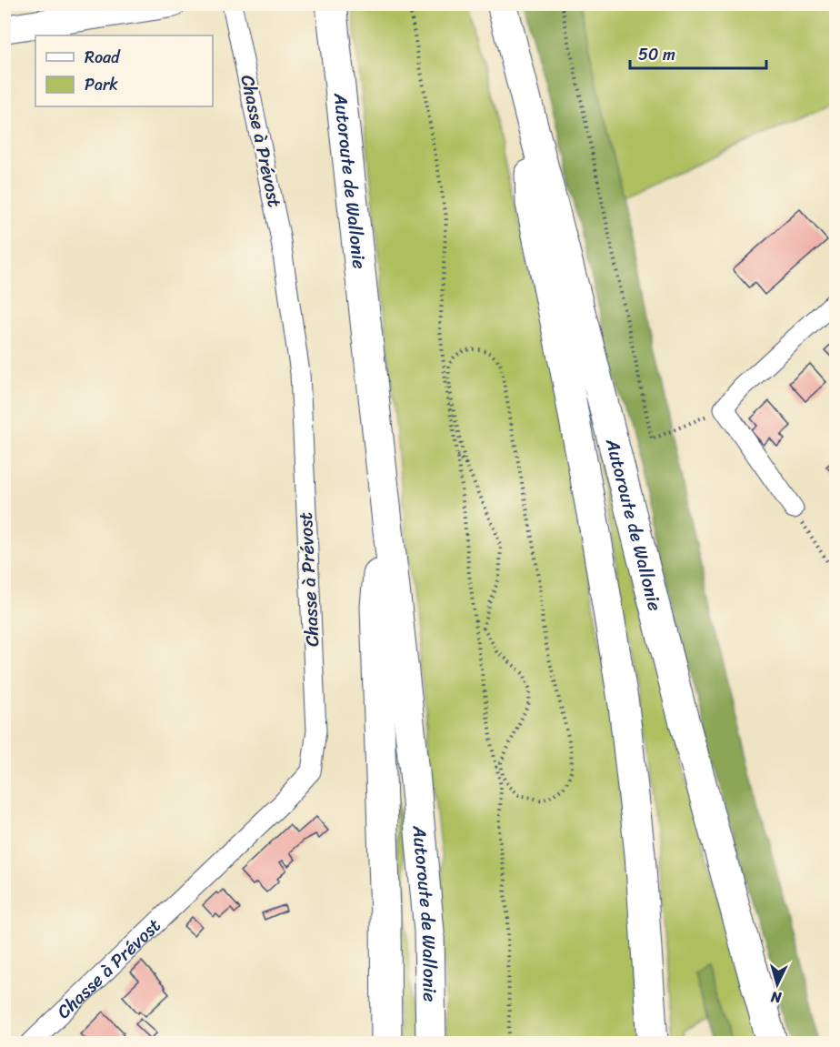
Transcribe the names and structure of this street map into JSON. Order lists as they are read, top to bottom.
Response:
{
  "streets": {
    "highway": ["Autoroute de Wallonie"],
    "street": ["Chasse à Prévost"]
  },
  "legend": ["Road", "Park"],
  "scale_bar": "50 m",
  "north": "bottom"
}
